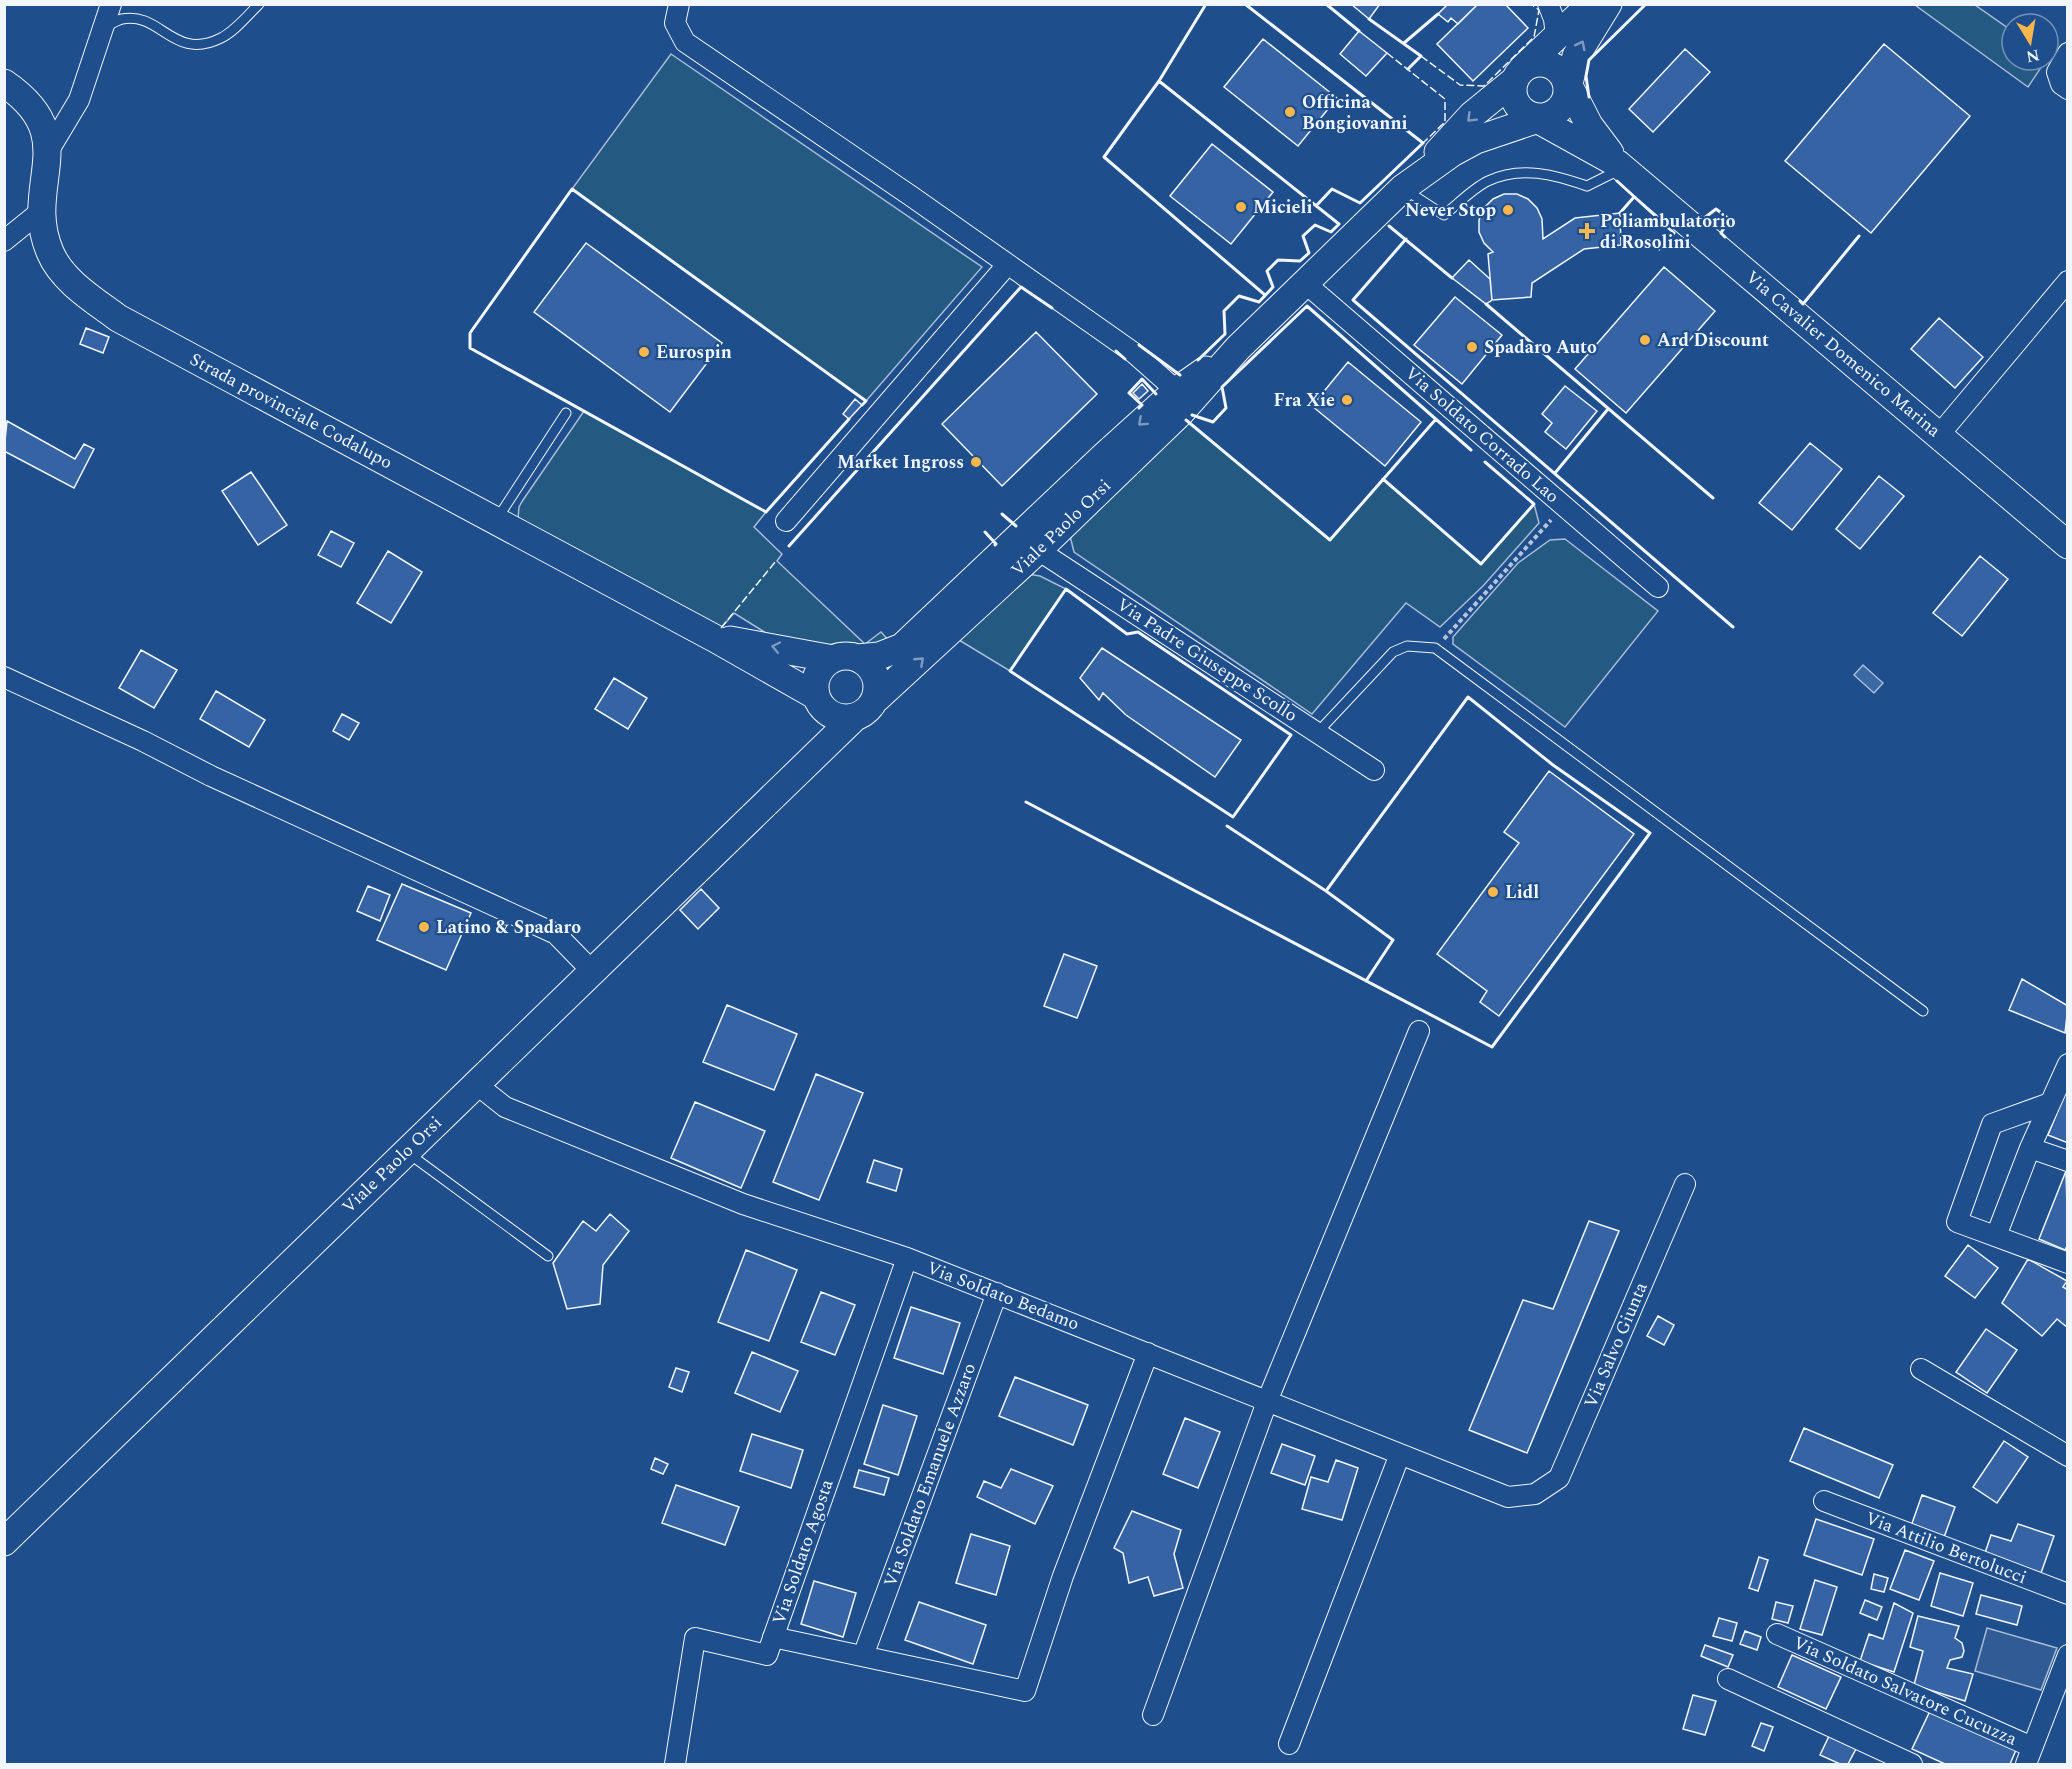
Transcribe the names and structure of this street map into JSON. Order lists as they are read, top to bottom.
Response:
{
  "streets": {
    "main road": ["Via Cavalier Domenico Marina", "Strada provinciale Codalupo", "Viale Paolo Orsi"],
    "street": [
      "Via Soldato Corrado Lao",
      "Via Padre Giuseppe Scollo",
      "Via Soldato Bedamo",
      "Via Salvo Giunta",
      "Via Soldato Emanuele Azzaro",
      "Via Attilio Bertolucci",
      "Via Soldato Agosta",
      "Via Soldato Salvatore Cucuzza"
    ]
  },
  "crossings": [
    ["Strada provinciale Codalupo", "Viale Paolo Orsi"],
    ["Via Soldato Corrado Lao", "Viale Paolo Orsi"],
    ["Viale Paolo Orsi", "Via Padre Giuseppe Scollo"],
    ["Viale Paolo Orsi", "Via Soldato Bedamo"],
    ["Via Soldato Bedamo", "Via Salvo Giunta"],
    ["Via Soldato Bedamo", "Via Soldato Emanuele Azzaro"],
    ["Via Soldato Bedamo", "Via Soldato Agosta"]
  ],
  "places": {
    "other": [
      "Officina Bongiovanni",
      "Micieli",
      "Never Stop",
      "Ard Discount",
      "Spadaro Auto",
      "Eurospin",
      "Fra Xie",
      "Market Ingross",
      "Lidl",
      "Latino & Spadaro"
    ],
    "health": ["Poliambulatorio di Rosolini"]
  },
  "north": "bottom"
}
